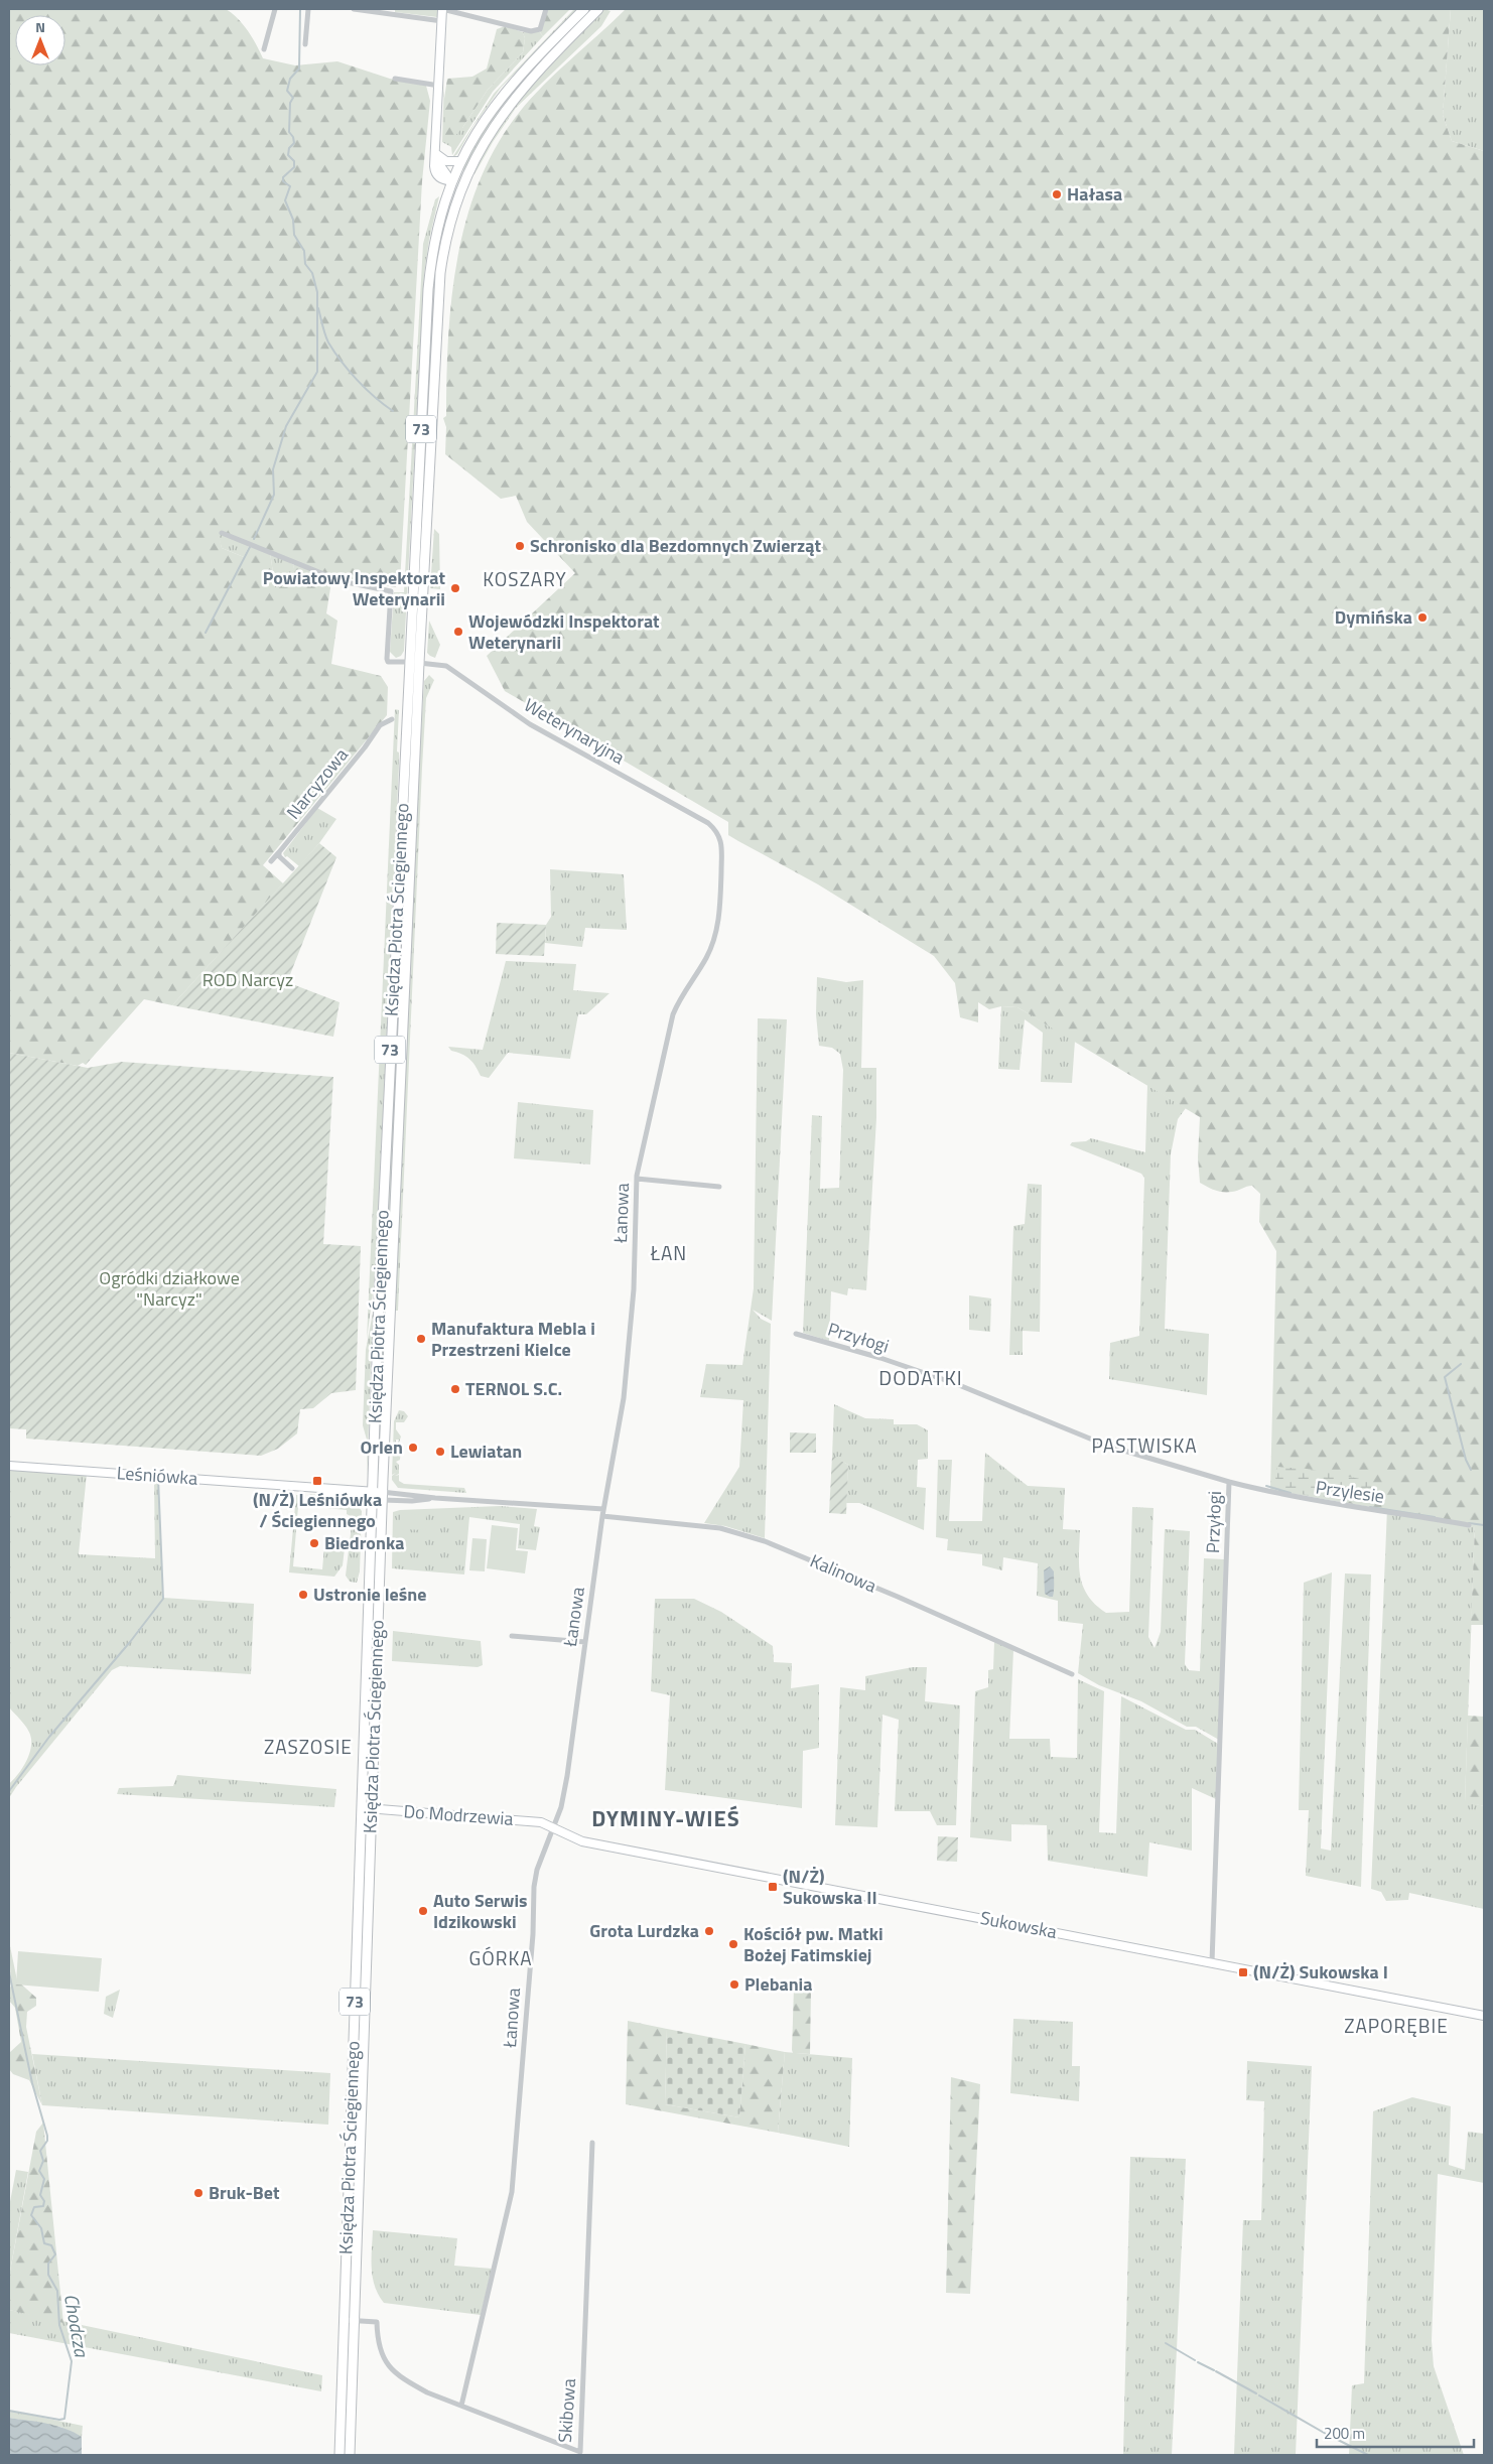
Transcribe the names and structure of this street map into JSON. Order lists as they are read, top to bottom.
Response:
{
  "streets": {
    "main road": ["73", "Księdza Piotra Ściegiennego"],
    "street": [
      "Weterynaryjna",
      "Narcyzowa",
      "Łanowa",
      "Przyłogi",
      "Leśniówka",
      "Przylesie",
      "Kalinowa",
      "Do Modrzewia",
      "Sukowska",
      "Skibowa"
    ]
  },
  "crossings": [
    ["73", "Księdza Piotra Ściegiennego"],
    ["Weterynaryjna", "Księdza Piotra Ściegiennego"],
    ["Weterynaryjna", "Łanowa"],
    ["Księdza Piotra Ściegiennego", "Leśniówka"],
    ["Księdza Piotra Ściegiennego", "Do Modrzewia"],
    ["Księdza Piotra Ściegiennego", "Skibowa"],
    ["Łanowa", "Kalinowa"],
    ["Łanowa", "Do Modrzewia"],
    ["Łanowa", "Sukowska"],
    ["Łanowa", "Skibowa"],
    ["Przyłogi", "Przylesie"],
    ["Przyłogi", "Sukowska"],
    ["Do Modrzewia", "Sukowska"]
  ],
  "districts": [
    "KOSZARY",
    "ŁAN",
    "DODATKI",
    "PASTWISKA",
    "ZASZOSIE",
    "DYMINY-WIEŚ",
    "GÓRKA",
    "ZAPORĘBIE"
  ],
  "water": ["Chodcza"],
  "parks": ["ROD Narcyz", "Ogródki działkowe \"Narcyz\""],
  "places": {
    "other": [
      "Hałasa",
      "Schronisko dla Bezdomnych Zwierząt",
      "Powiatowy Inspektorat Weterynarii",
      "Dymińska",
      "Wojewódzki Inspektorat Weterynarii",
      "Manufaktura Mebla i Przestrzeni Kielce",
      "TERNOL S.C.",
      "Orlen",
      "Lewiatan",
      "Biedronka",
      "Ustronie leśne",
      "Auto Serwis Idzikowski",
      "Grota Lurdzka",
      "Kościół pw. Matki Bożej Fatimskiej",
      "Plebania",
      "Bruk-Bet"
    ],
    "transit": ["(N/Ż) Leśniówka / Ściegiennego", "(N/Ż) Sukowska II", "(N/Ż) Sukowska I"]
  },
  "scale_bar": "200 m",
  "north": "top"
}
